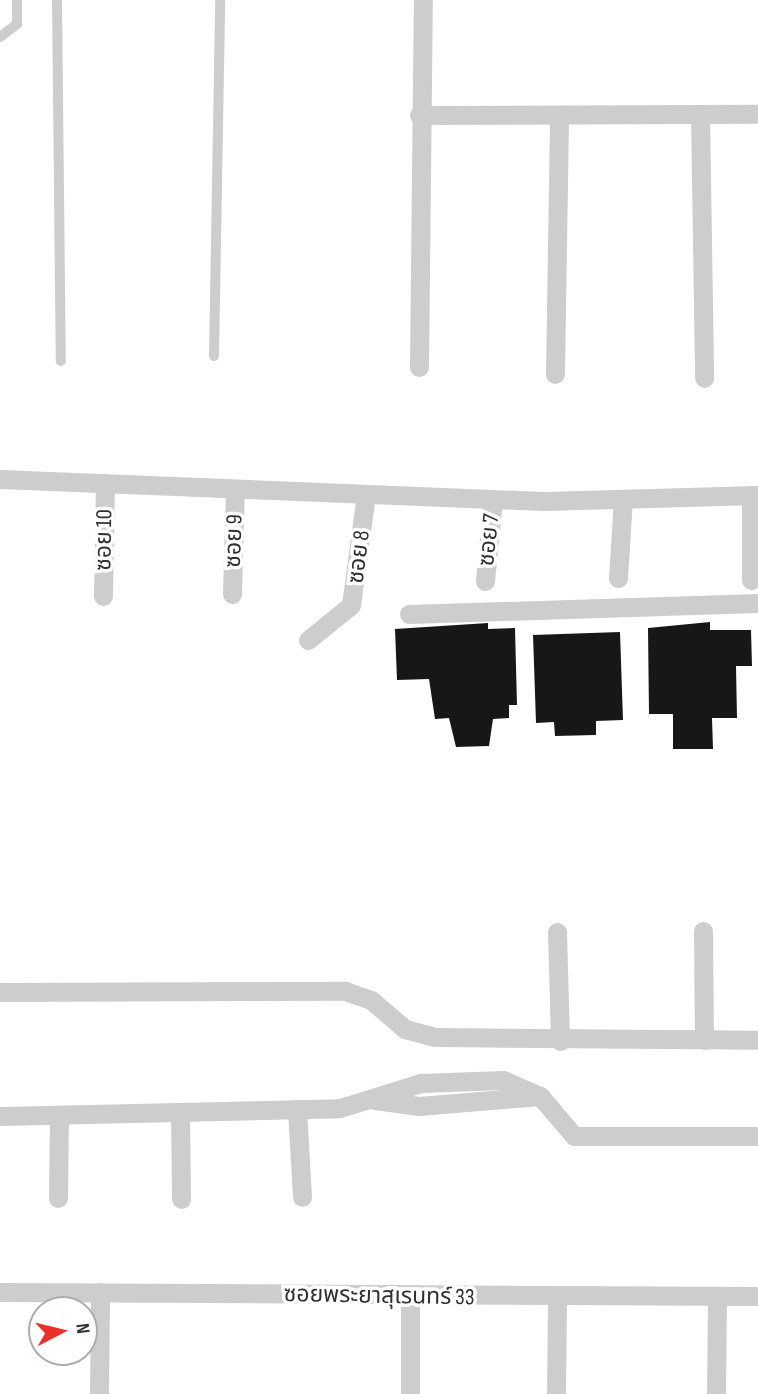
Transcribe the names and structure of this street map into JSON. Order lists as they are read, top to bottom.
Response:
{
  "streets": {
    "street": [
      "ซอย 10",
      "ซอย 7",
      "ซอย 9",
      "ซอย 8",
      "ซอยพระยาสุเรนทร์ 33"
    ]
  },
  "north": "right"
}
